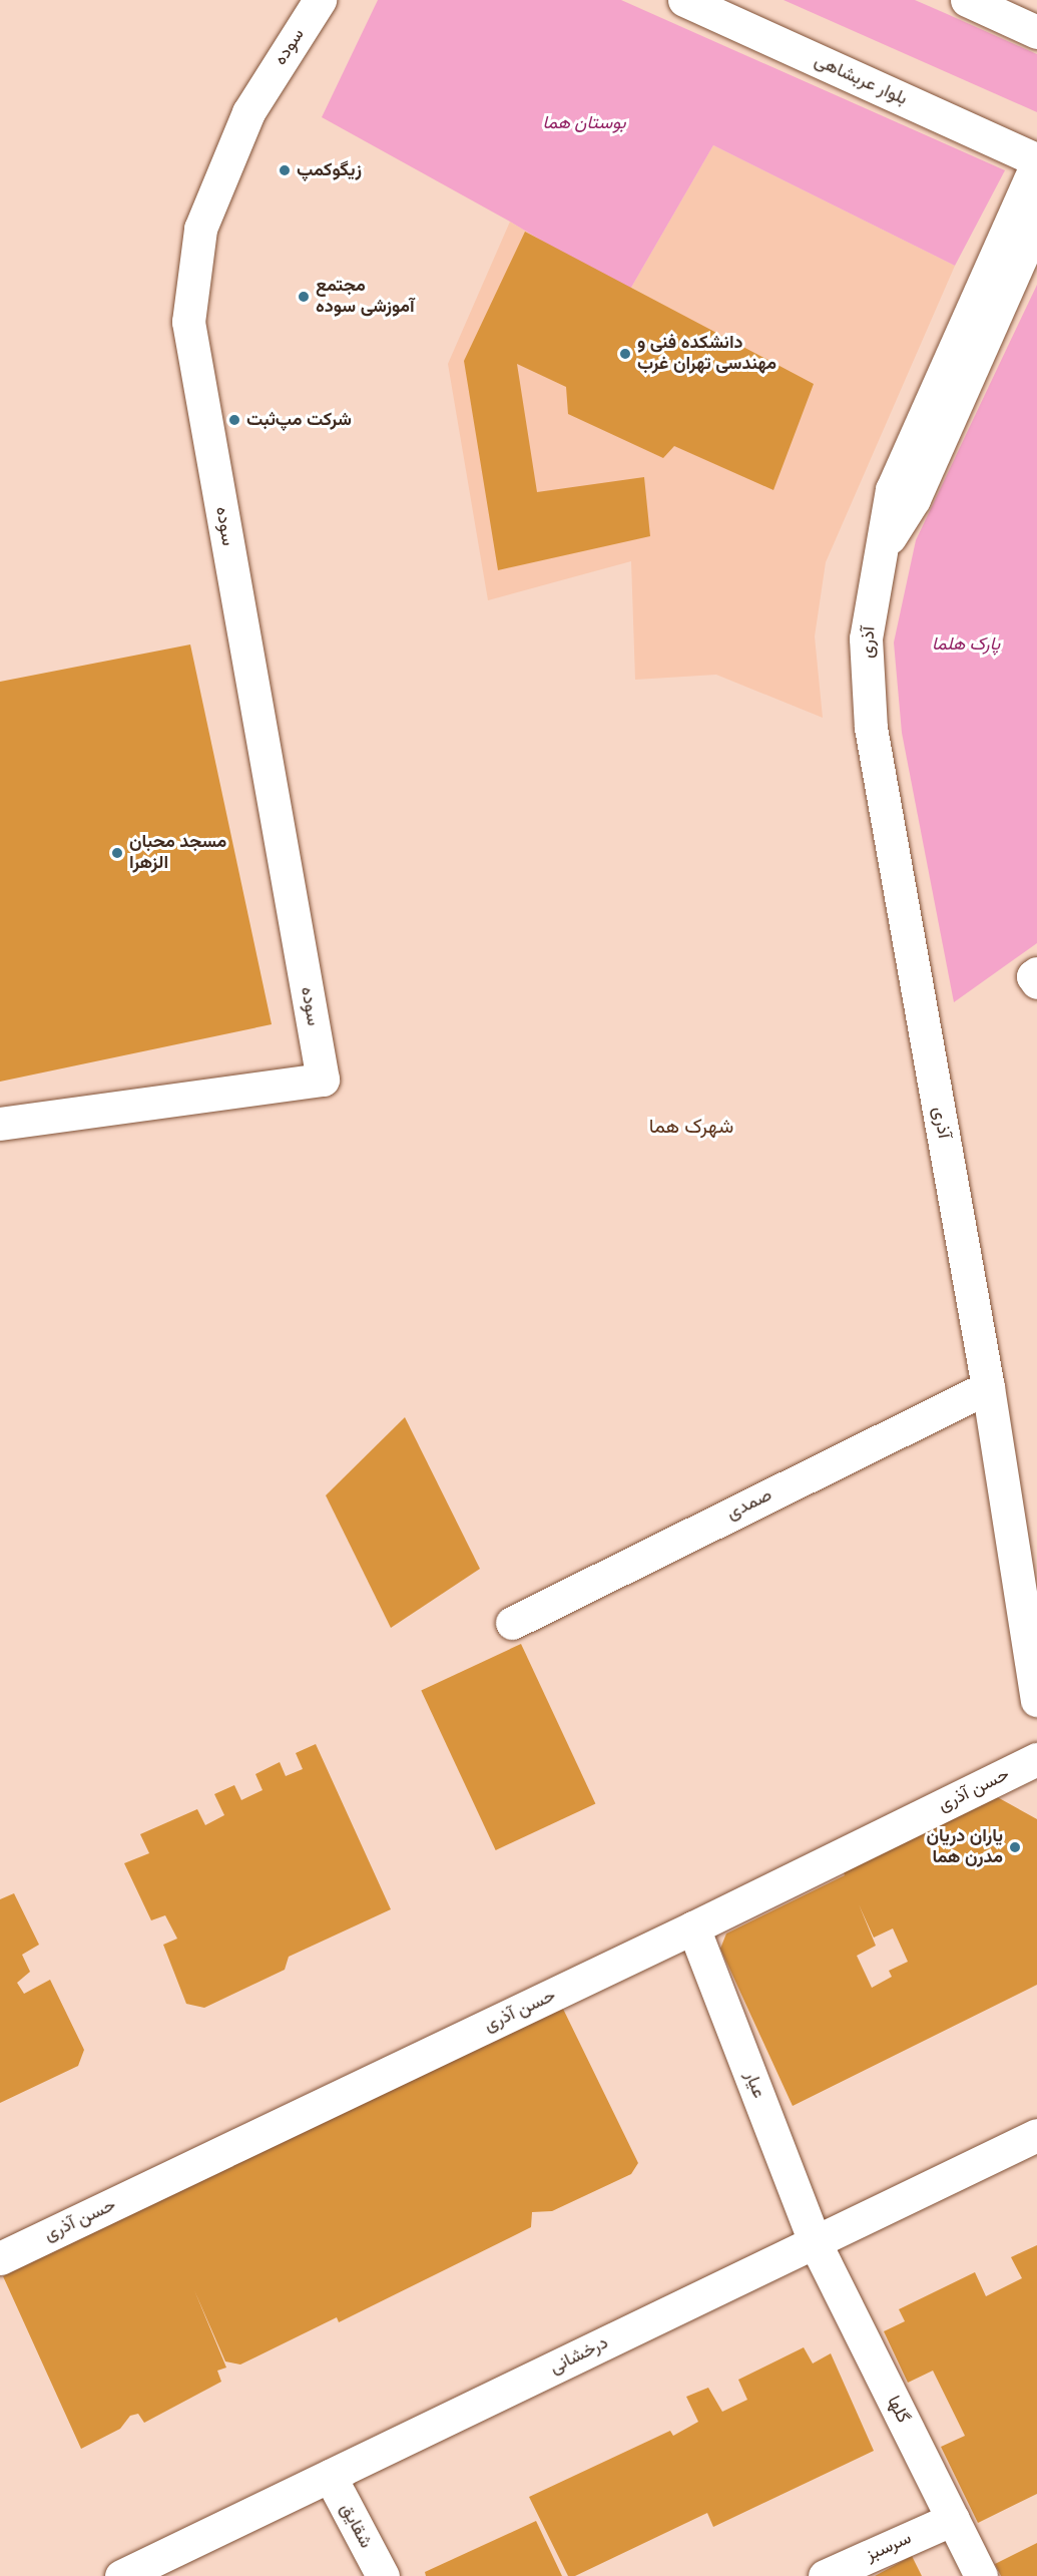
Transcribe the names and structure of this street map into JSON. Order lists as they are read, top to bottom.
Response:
{
  "streets": {
    "street": [
      "سوده",
      "بلوار عربشاهی",
      "آذری",
      "صمدی",
      "حسن آذری",
      "عیار",
      "درخشانی",
      "گلها",
      "شقایق",
      "سرسبز"
    ]
  },
  "crossings": [
    ["بلوار عربشاهی", "آذری"],
    ["آذری", "صمدی"],
    ["حسن آذری", "عیار"],
    ["عیار", "درخشانی"],
    ["عیار", "گلها"],
    ["درخشانی", "گلها"],
    ["درخشانی", "شقایق"],
    ["گلها", "سرسبز"]
  ],
  "districts": ["شهرک هما"],
  "parks": ["بوستان هما", "پارک هلما"],
  "places": [
    "زیگوکمپ",
    "مجتمع آموزشی سوده",
    "دانشکده فنی و مهندسی تهران غرب",
    "شرکت مپ‌ثبت",
    "مسجد محبان الزهرا",
    "یاران دریان مدرن هما"
  ]
}
